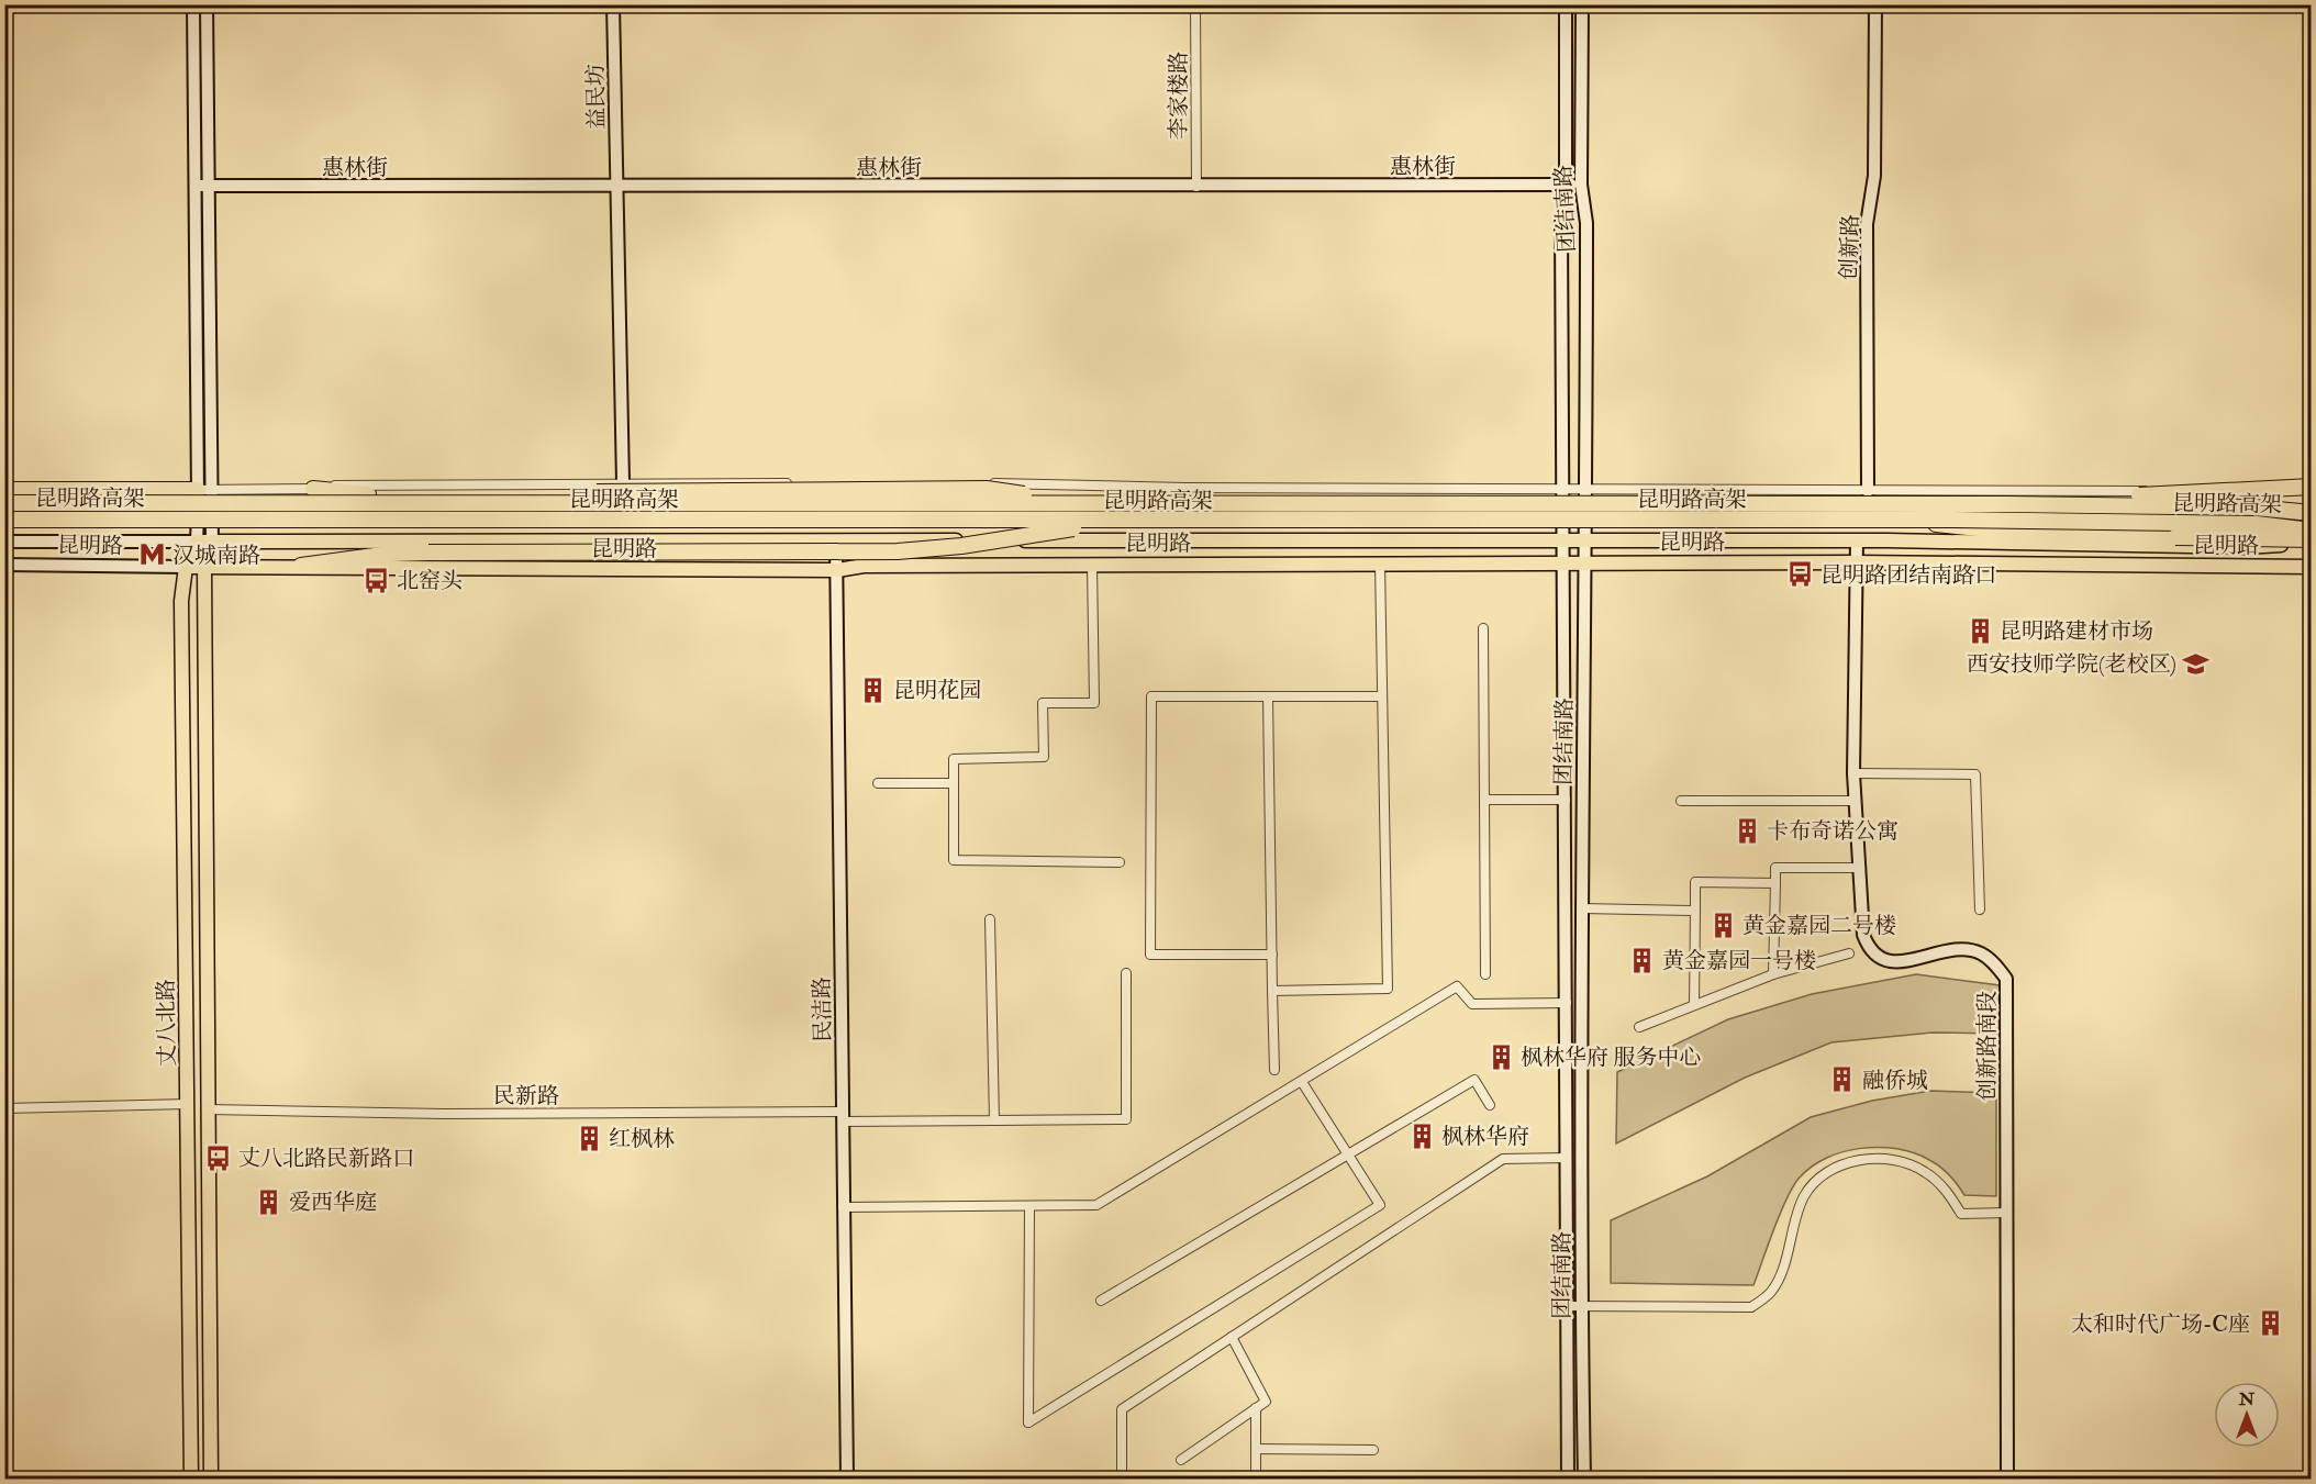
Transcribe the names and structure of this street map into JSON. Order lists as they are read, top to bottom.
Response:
{
  "streets": {
    "highway": ["昆明路高架"],
    "main road": ["昆明路", "丈八北路"],
    "street": [
      "李家楼路",
      "益民坊",
      "惠林街",
      "团结南路",
      "创新路",
      "民洁路",
      "创新路南段",
      "民新路"
    ]
  },
  "crossings": [
    ["李家楼路", "惠林街"],
    ["益民坊", "惠林街"],
    ["惠林街", "团结南路"],
    ["团结南路", "昆明路"],
    ["昆明路", "民洁路"],
    ["昆明路", "丈八北路"],
    ["昆明路", "创新路南段"],
    ["民洁路", "民新路"],
    ["丈八北路", "民新路"]
  ],
  "places": {
    "metro station": ["汉城南路"],
    "bus stop": ["昆明路团结南路口", "北窑头", "丈八北路民新路口"],
    "building": [
      "昆明路建材市场",
      "昆明花园",
      "卡布奇诺公寓",
      "黄金嘉园二号楼",
      "黄金嘉园一号楼",
      "枫林华府 服务中心",
      "融侨城",
      "枫林华府",
      "红枫林",
      "爱西华庭",
      "太和时代广场-C座"
    ],
    "school or university": ["西安技师学院(老校区)"]
  },
  "north": "top"
}
